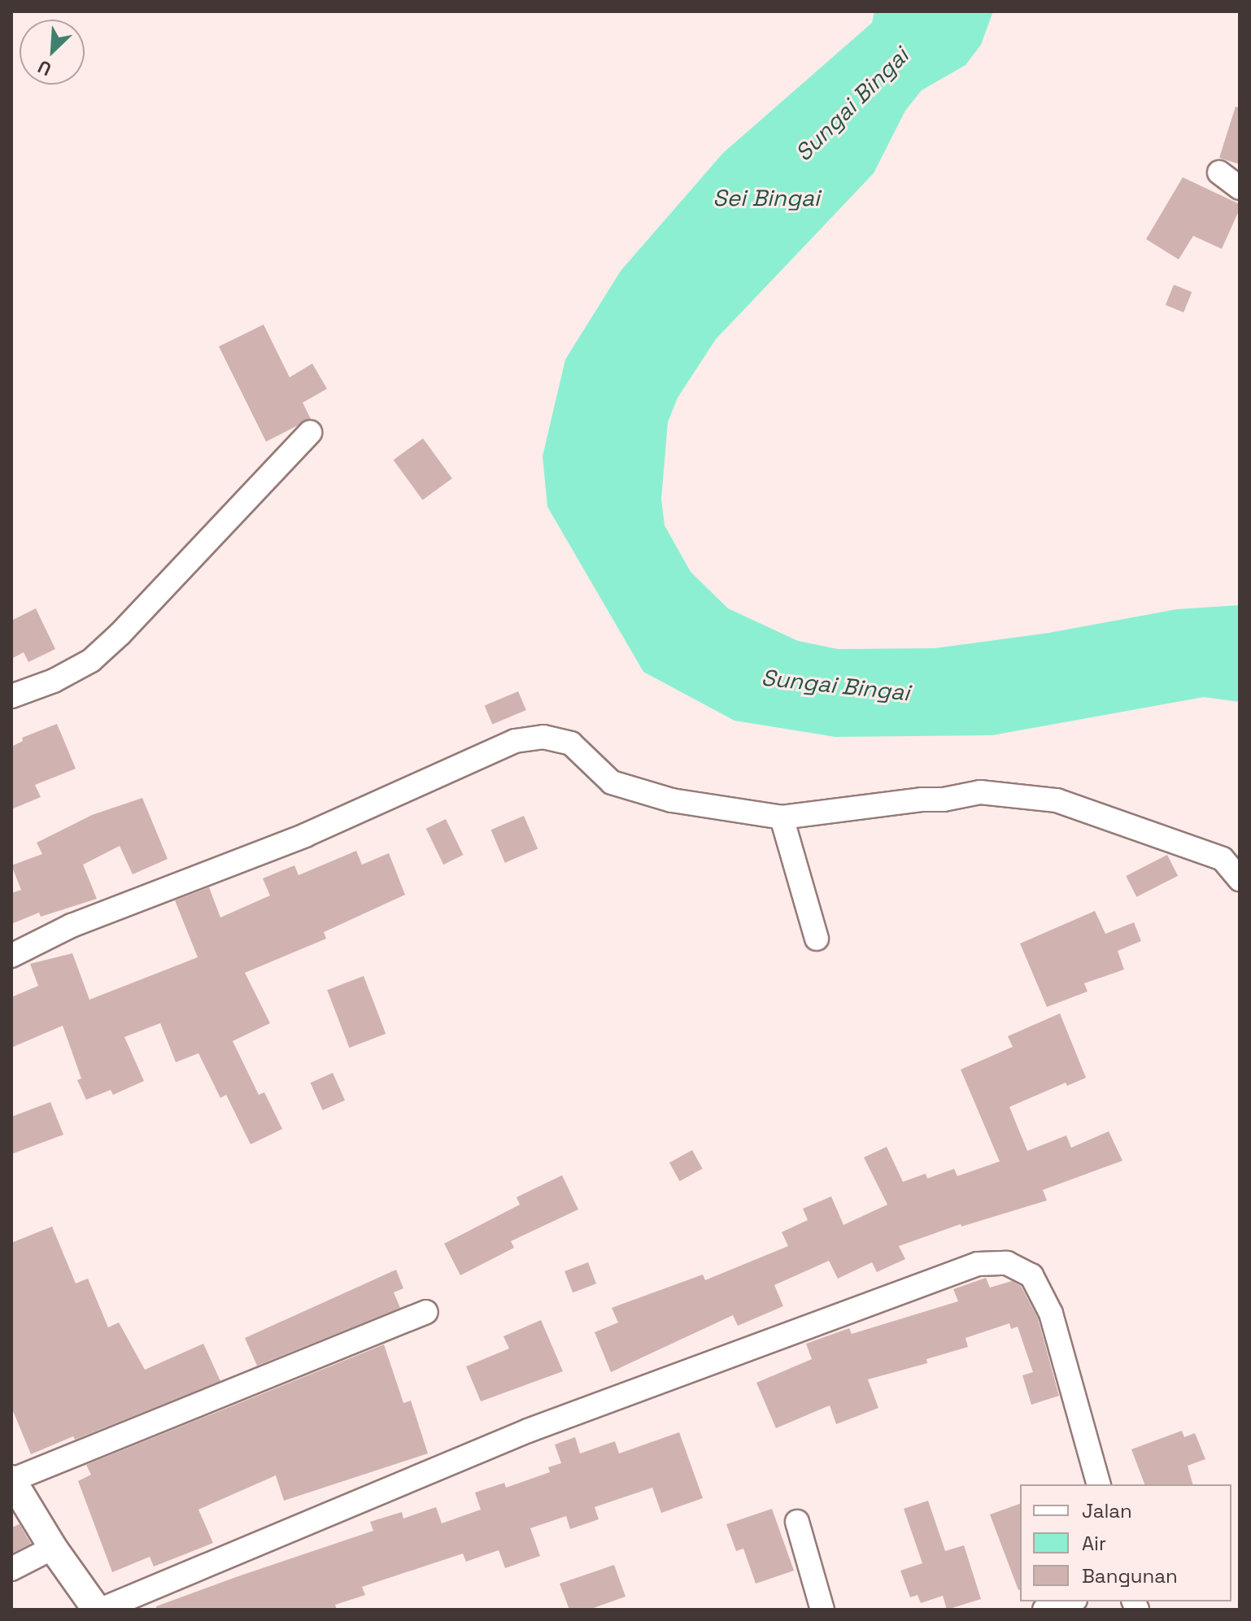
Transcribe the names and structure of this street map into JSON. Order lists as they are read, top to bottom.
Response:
{
  "water": ["Sungai Bingai", "Sei Bingai"],
  "legend": ["Jalan", "Air", "Bangunan"],
  "north": "bottom left"
}
